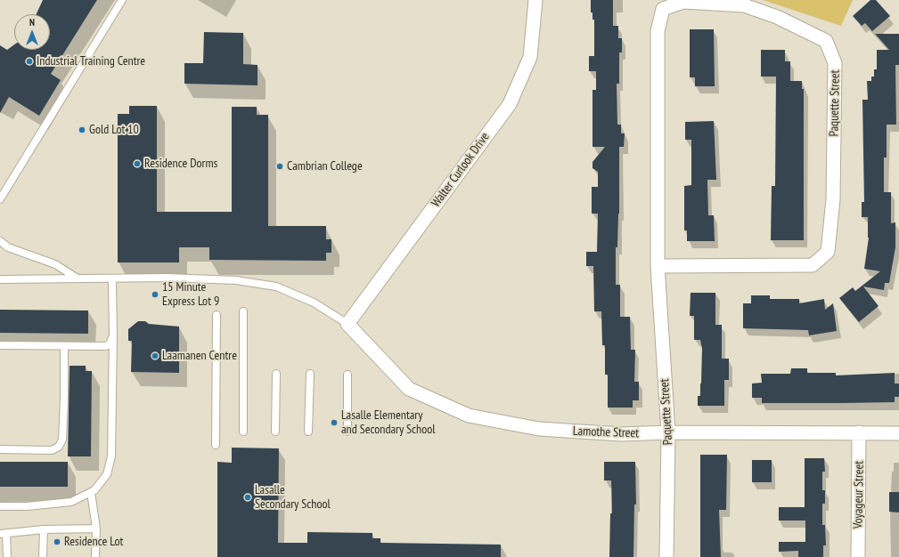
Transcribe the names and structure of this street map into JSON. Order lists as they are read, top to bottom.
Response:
{
  "streets": {
    "street": [
      "Paquette Street",
      "Walter Curlook Drive",
      "Lamothe Street",
      "Voyageur Street"
    ]
  },
  "crossings": [
    ["Paquette Street", "Lamothe Street"],
    ["Walter Curlook Drive", "Lamothe Street"],
    ["Lamothe Street", "Voyageur Street"]
  ],
  "places": [
    "Industrial Training Centre",
    "Gold Lot 10",
    "Residence Dorms",
    "Cambrian College",
    "15 Minute Express Lot 9",
    "Laamanen Centre",
    "Lasalle Elementary and Secondary School",
    "Lasalle Secondary School",
    "Residence Lot"
  ],
  "north": "top"
}
